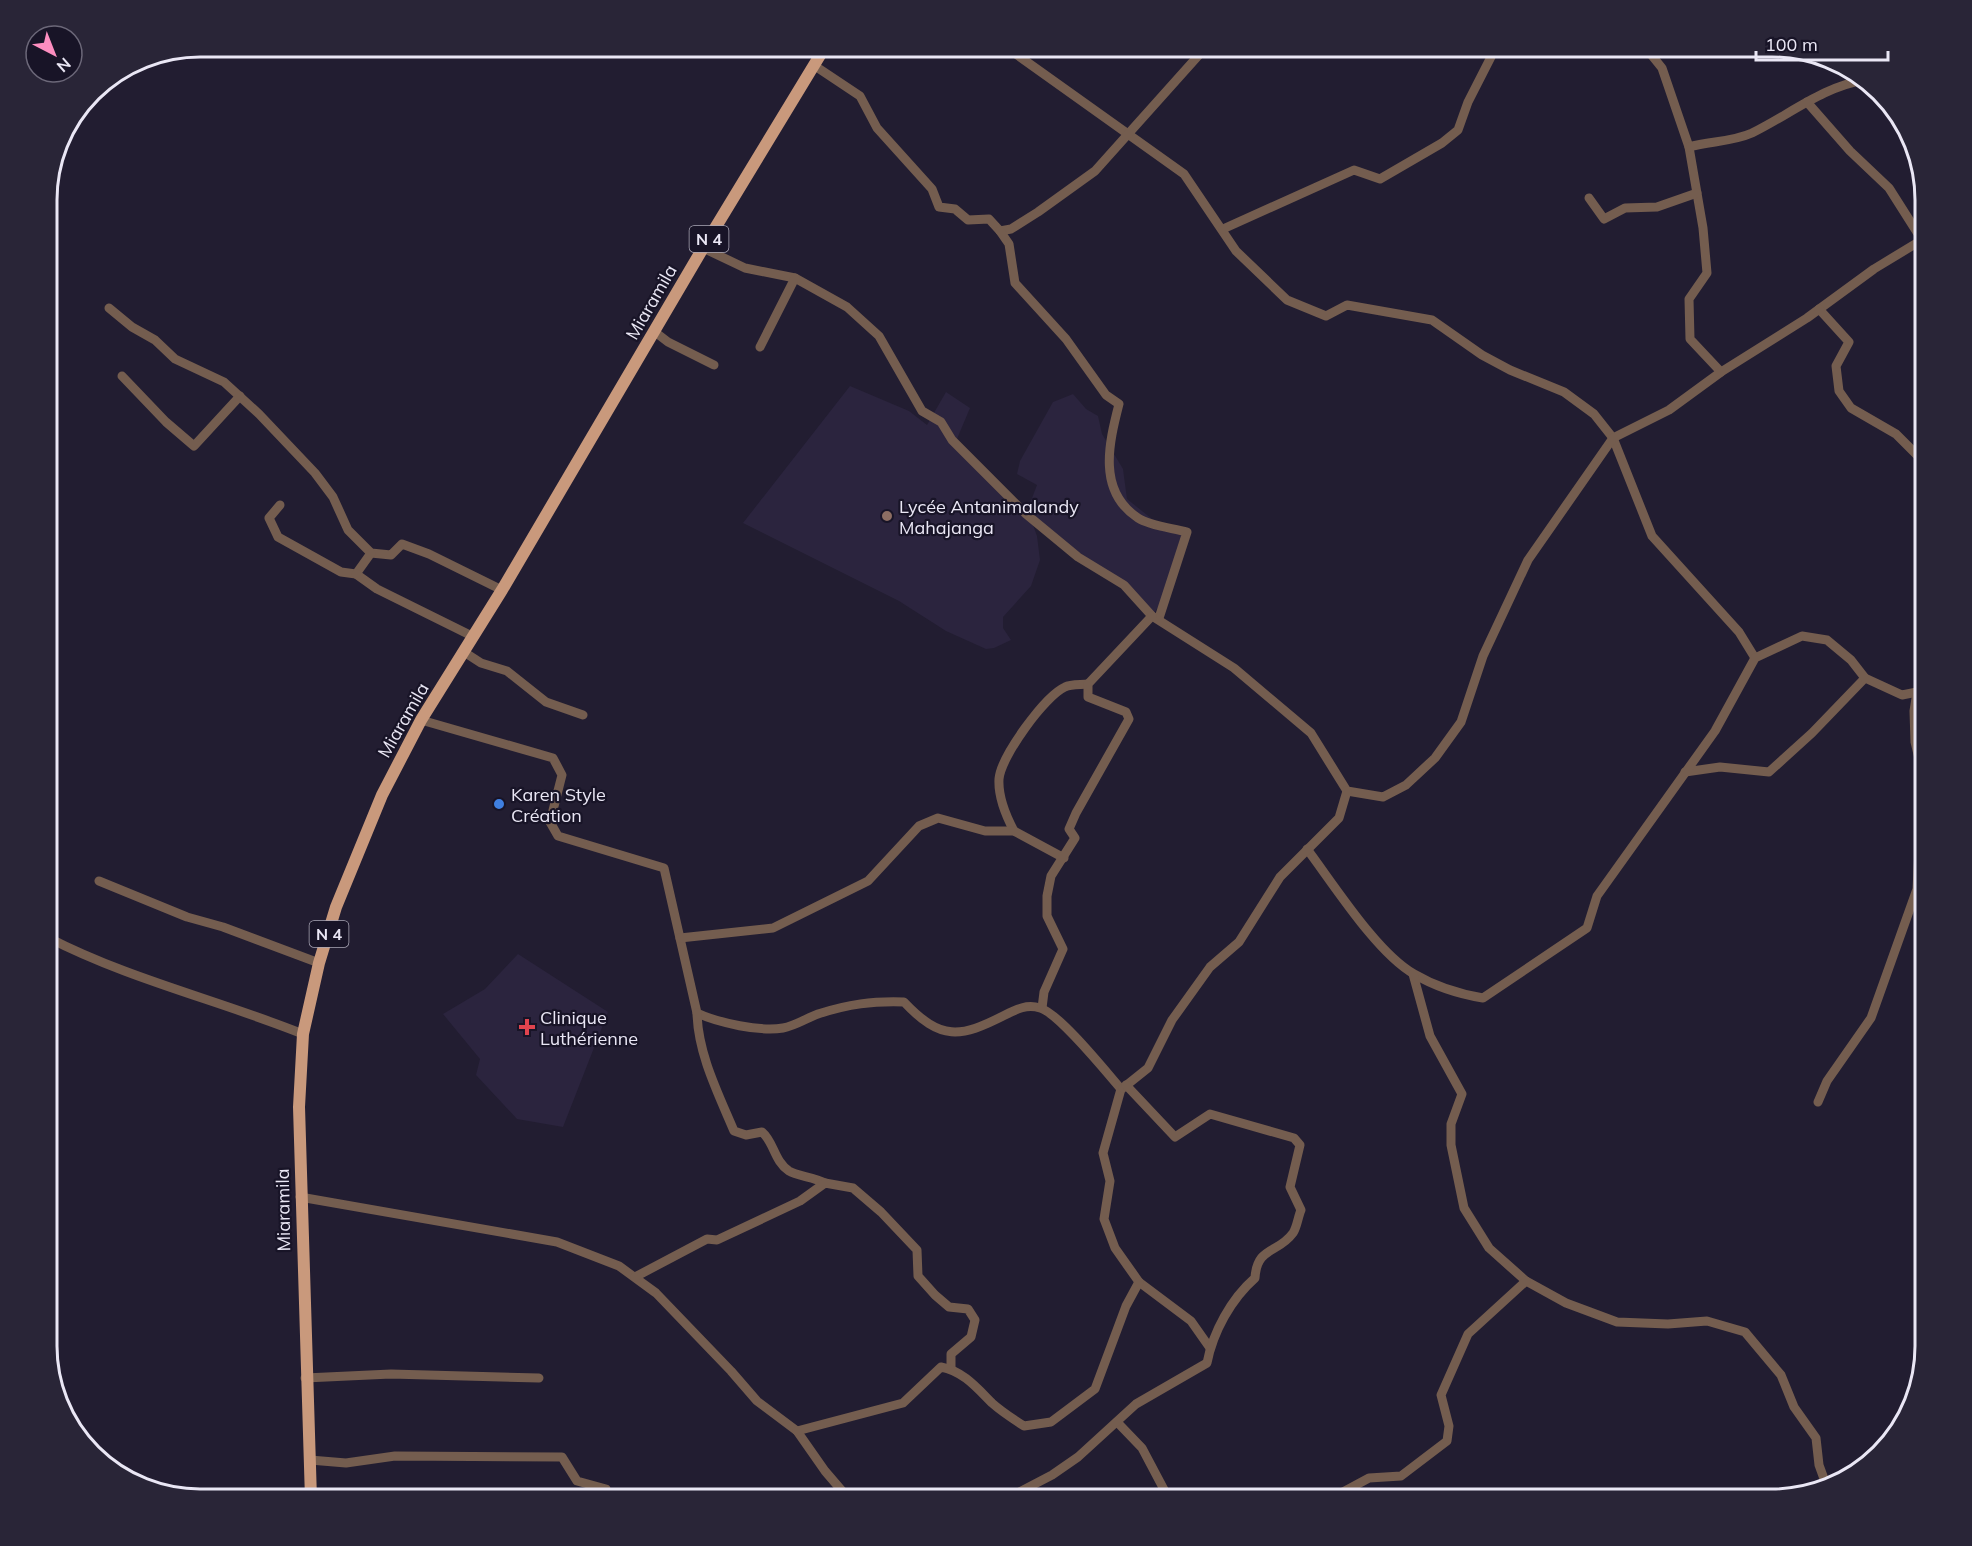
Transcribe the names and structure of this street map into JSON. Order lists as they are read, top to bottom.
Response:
{
  "streets": {
    "main road": ["N 4", "Miaramila"]
  },
  "places": {
    "other": ["Lycée Antanimalandy Mahajanga", "Karen Style Création"],
    "health": ["Clinique Luthérienne"]
  },
  "scale_bar": "100 m",
  "north": "bottom right"
}
